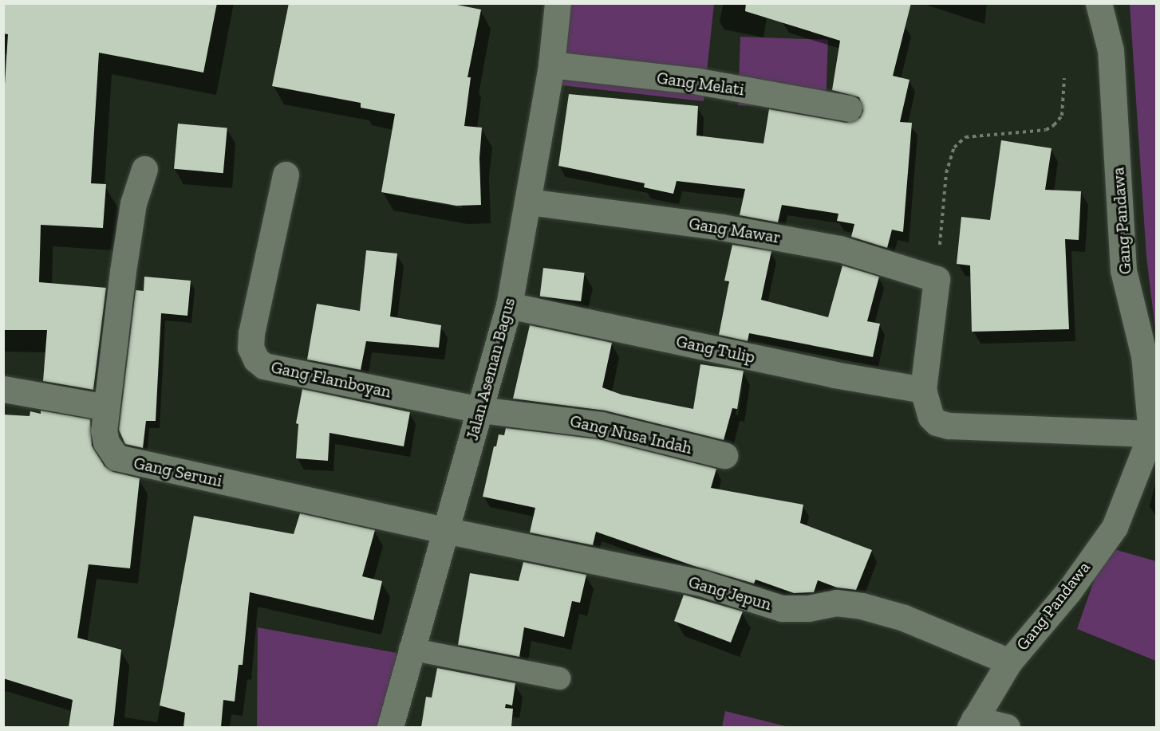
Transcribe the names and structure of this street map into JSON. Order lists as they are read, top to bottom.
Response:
{
  "streets": {
    "street": [
      "Gang Melati",
      "Gang Pandawa",
      "Gang Mawar",
      "Gang Tulip",
      "Jalan Aseman Bagus",
      "Gang Flamboyan",
      "Gang Nusa Indah",
      "Gang Seruni",
      "Gang Jepun"
    ]
  },
  "crossings": [
    ["Gang Melati", "Jalan Aseman Bagus"],
    ["Gang Pandawa", "Gang Jepun"],
    ["Gang Mawar", "Jalan Aseman Bagus"],
    ["Gang Tulip", "Jalan Aseman Bagus"],
    ["Jalan Aseman Bagus", "Gang Flamboyan"],
    ["Jalan Aseman Bagus", "Gang Nusa Indah"],
    ["Jalan Aseman Bagus", "Gang Seruni"],
    ["Jalan Aseman Bagus", "Gang Jepun"],
    ["Gang Flamboyan", "Gang Nusa Indah"],
    ["Gang Seruni", "Gang Jepun"]
  ]
}
